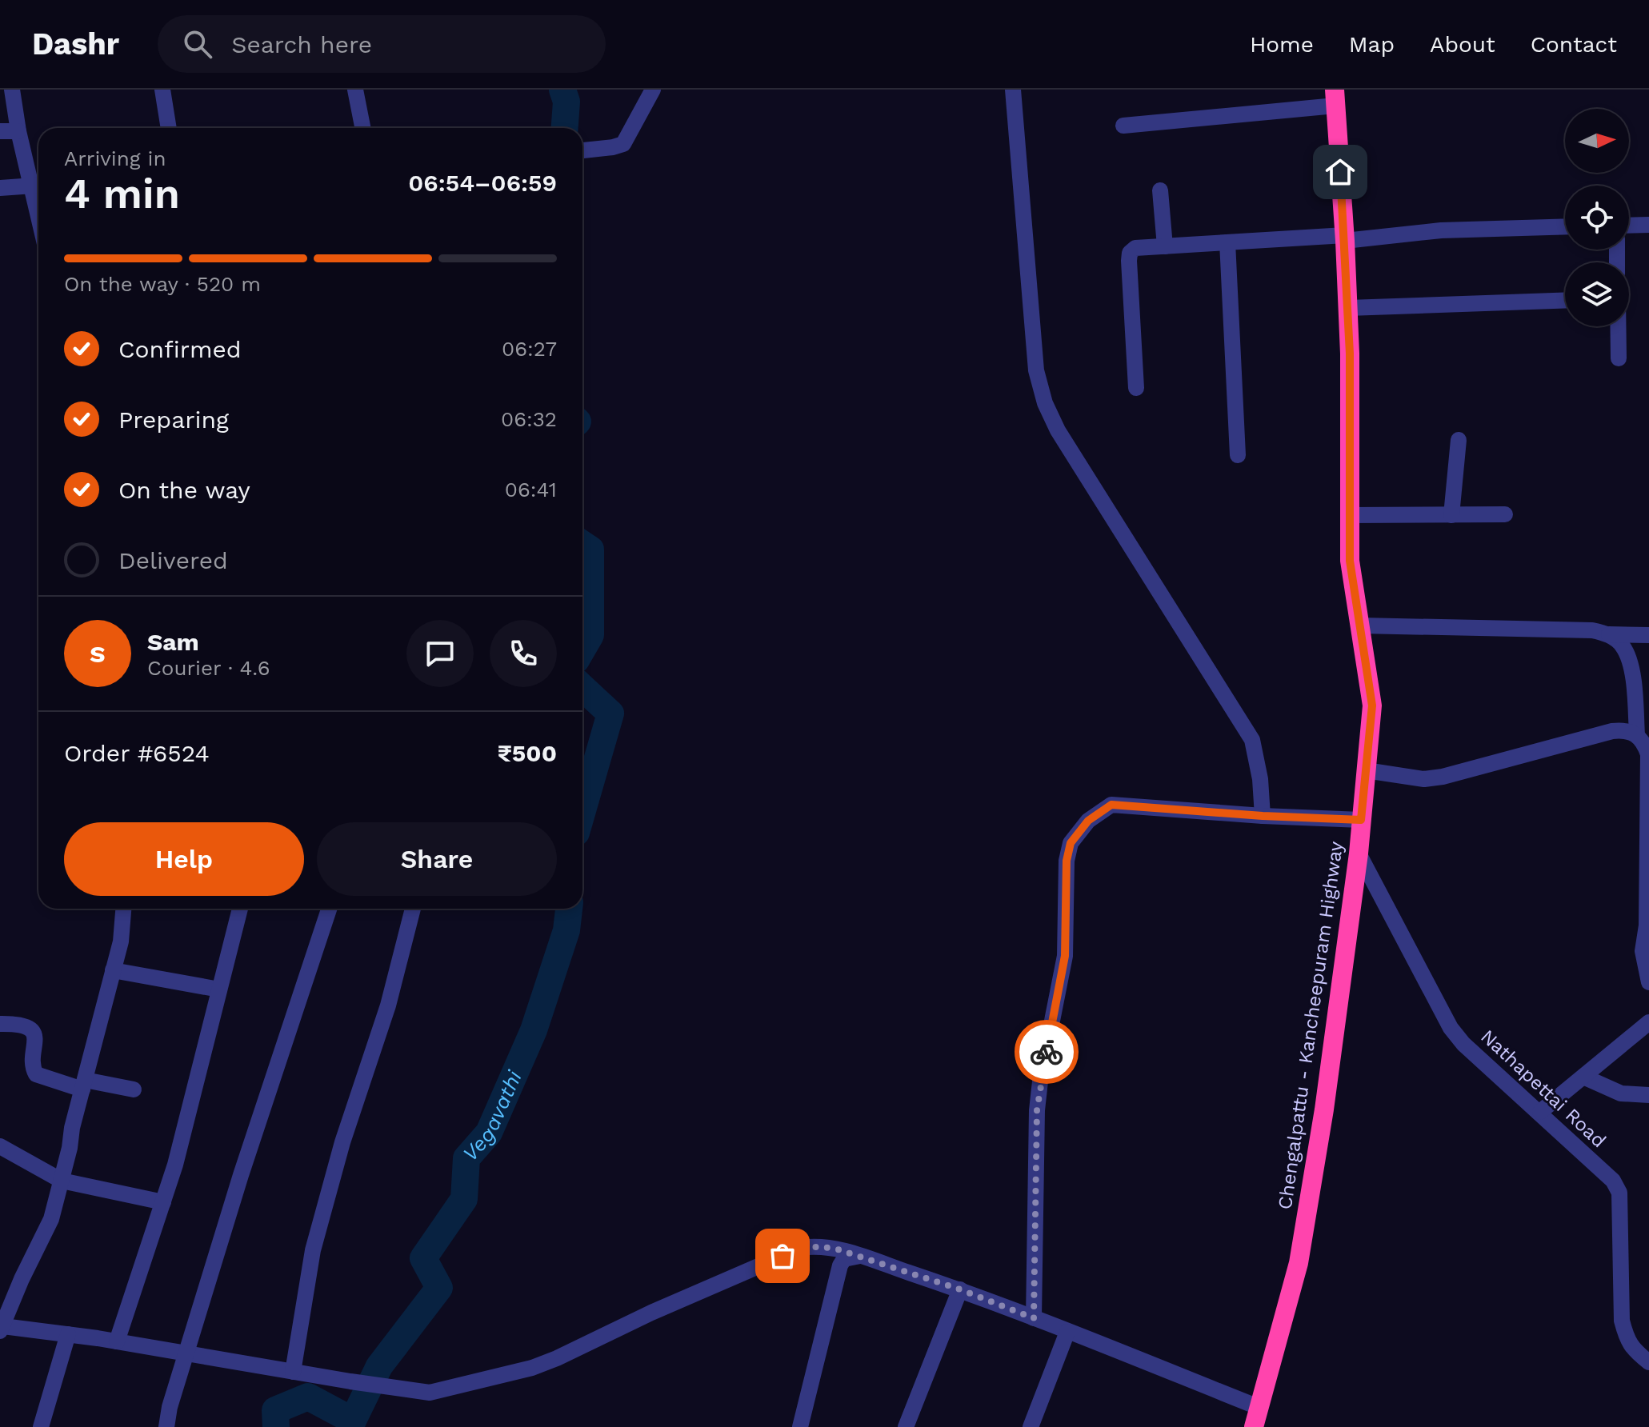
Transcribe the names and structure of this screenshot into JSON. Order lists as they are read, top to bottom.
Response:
{
  "streets": {
    "highway": ["Chengalpattu - Kancheepuram Highway"],
    "street": ["Nathapettai Road"]
  },
  "crossings": [
    ["Chengalpattu - Kancheepuram Highway", "Nathapettai Road"]
  ],
  "water": ["Vegavathi"],
  "north": "right",
  "page": {
    "header": "Dashr",
    "search": "Search here",
    "nav": [
      "Home",
      "Map",
      "About",
      "Contact"
    ],
    "heading": ["4 min", "Arriving in", "06:54–06:59"],
    "panel": [
      "Sam",
      "Courier · 4.6",
      "Order #6524",
      "₹500"
    ],
    "bar": "On the way · 520 m",
    "list": [
      ["Confirmed", "06:27"],
      ["Preparing", "06:32"],
      ["On the way", "06:41"],
      "Delivered"
    ],
    "round": "S",
    "buttons": ["Help", "Share"]
  }
}
